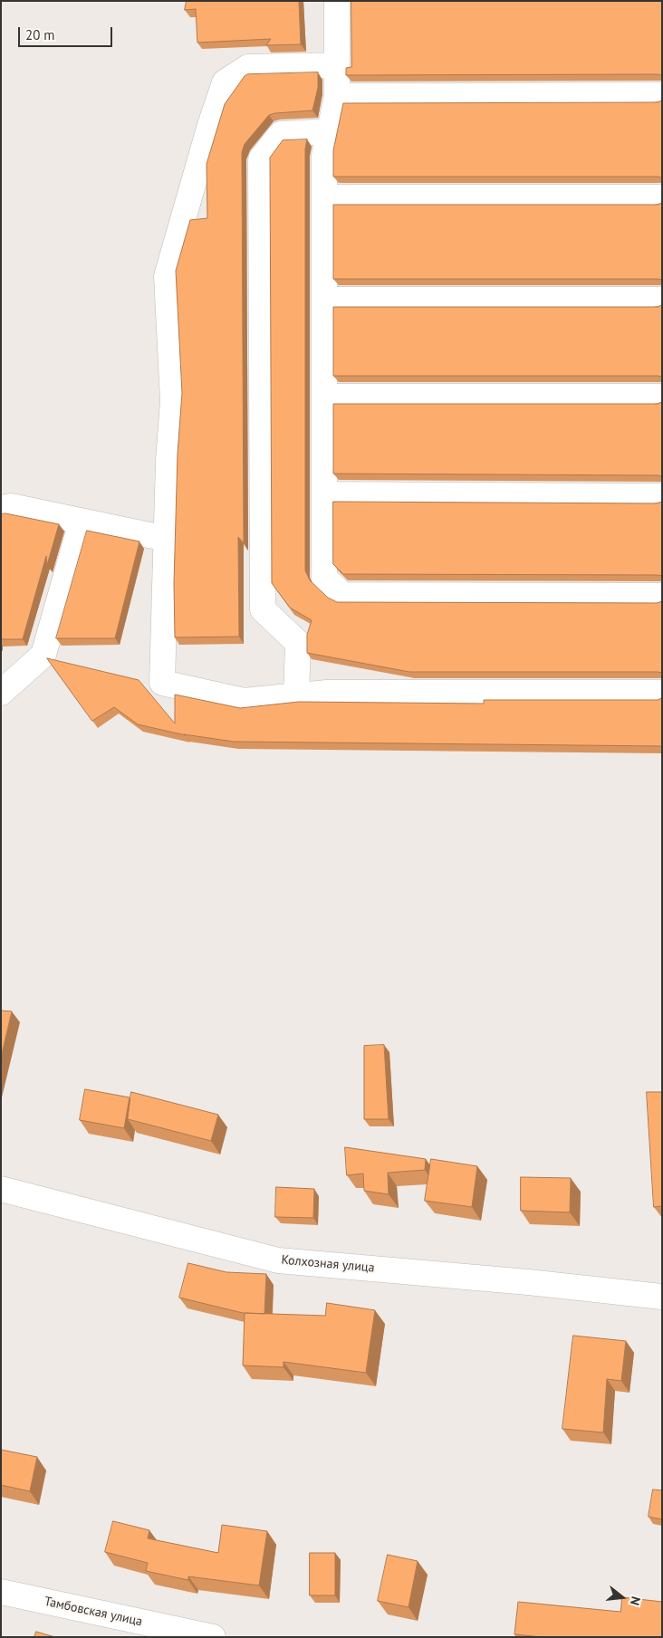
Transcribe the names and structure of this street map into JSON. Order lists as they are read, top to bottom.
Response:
{
  "streets": {
    "street": ["Колхозная улица", "Тамбовская улица"]
  },
  "scale_bar": "20 m",
  "north": "right"
}
